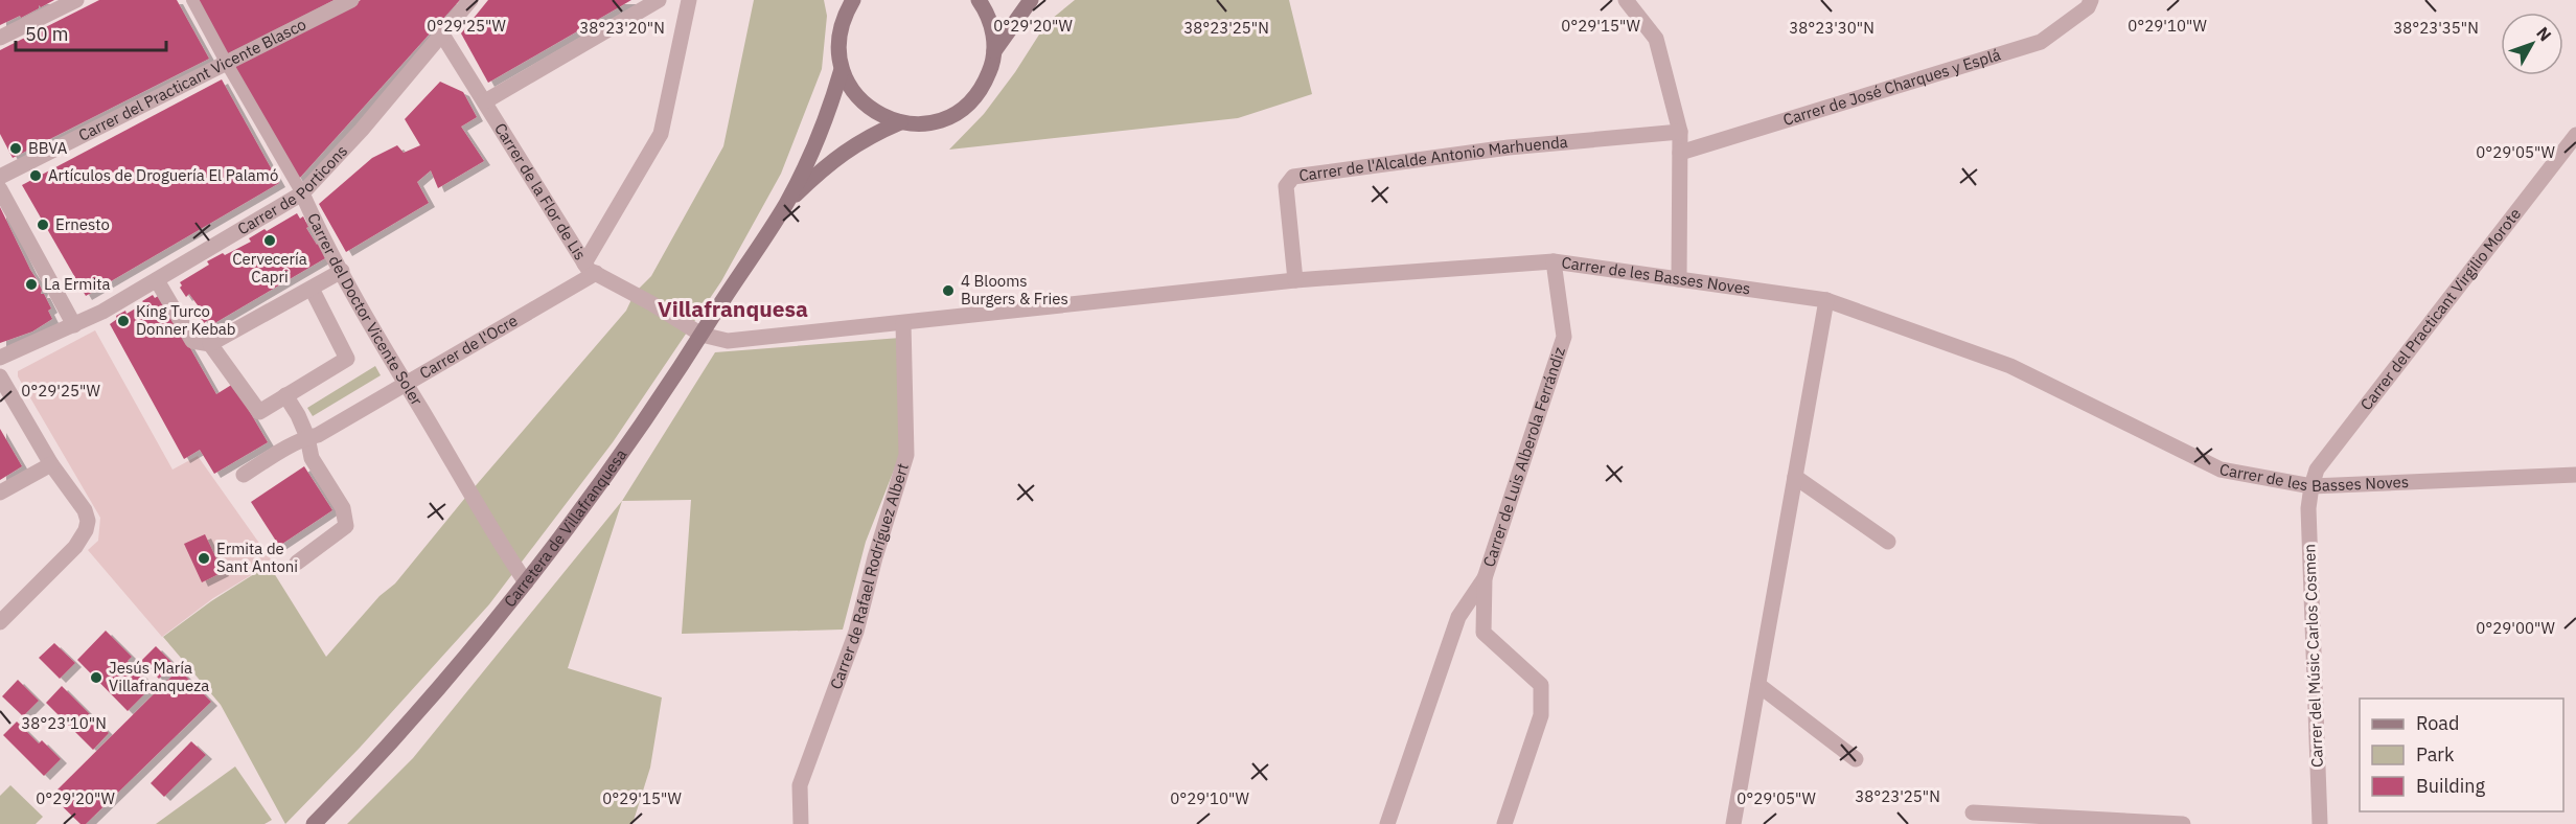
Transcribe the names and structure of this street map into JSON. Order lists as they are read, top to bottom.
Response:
{
  "streets": {
    "main road": ["Carretera de Villafranquesa"],
    "street": [
      "Carrer del Practicant Vicente Blasco",
      "Carrer de José Charques y Esplá",
      "Carrer de l'Alcalde Antonio Marhuenda",
      "Carrer de Porticons",
      "Carrer de la Flor de Lis",
      "Carrer de les Basses Noves",
      "Carrer del Doctor Vicente Soler",
      "Carrer del Practicant Virgilio Morote",
      "Carrer de l'Ocre",
      "Carrer de Luis Alberola Ferrándiz",
      "Carrer de Rafael Rodríguez Albert",
      "Carrer del Músic Carlos Cosmen"
    ]
  },
  "crossings": [
    ["Carrer del Practicant Vicente Blasco", "Carrer del Doctor Vicente Soler"],
    ["Carrer de l'Alcalde Antonio Marhuenda", "Carrer de les Basses Noves"],
    ["Carrer de Porticons", "Carrer de la Flor de Lis"],
    ["Carrer de Porticons", "Carrer del Doctor Vicente Soler"],
    ["Carrer de la Flor de Lis", "Carrer de les Basses Noves"],
    ["Carrer de la Flor de Lis", "Carrer de l'Ocre"],
    ["Carrer de la Flor de Lis", "Carretera de Villafranquesa"],
    ["Carrer de les Basses Noves", "Carrer del Practicant Virgilio Morote"],
    ["Carrer de les Basses Noves", "Carrer de Luis Alberola Ferrándiz"],
    ["Carrer de les Basses Noves", "Carretera de Villafranquesa"],
    ["Carrer de les Basses Noves", "Carrer de Rafael Rodríguez Albert"],
    ["Carrer de les Basses Noves", "Carrer del Músic Carlos Cosmen"],
    ["Carrer del Doctor Vicente Soler", "Carrer de l'Ocre"],
    ["Carrer del Doctor Vicente Soler", "Carretera de Villafranquesa"],
    ["Carrer del Practicant Virgilio Morote", "Carrer del Músic Carlos Cosmen"]
  ],
  "districts": ["Villafranquesa"],
  "places": [
    "BBVA",
    "Artículos de Droguería El Palamó",
    "Ernesto",
    "Cervecería Capri",
    "La Ermita",
    "4 Blooms Burgers & Fries",
    "King Turco Donner Kebab",
    "Ermita de Sant Antoni",
    "Jesús María Villafranqueza"
  ],
  "legend": ["Road", "Park", "Building"],
  "scale_bar": "50 m",
  "north": "top right",
  "coordinates": [
    "0°29'25\"W",
    "0°29'20\"W",
    "0°29'10\"W",
    "0°29'15\"W",
    "38°23'20\"N",
    "38°23'25\"N",
    "38°23'30\"N",
    "38°23'35\"N",
    "0°29'05\"W",
    "0°29'00\"W",
    "38°23'10\"N"
  ]
}
